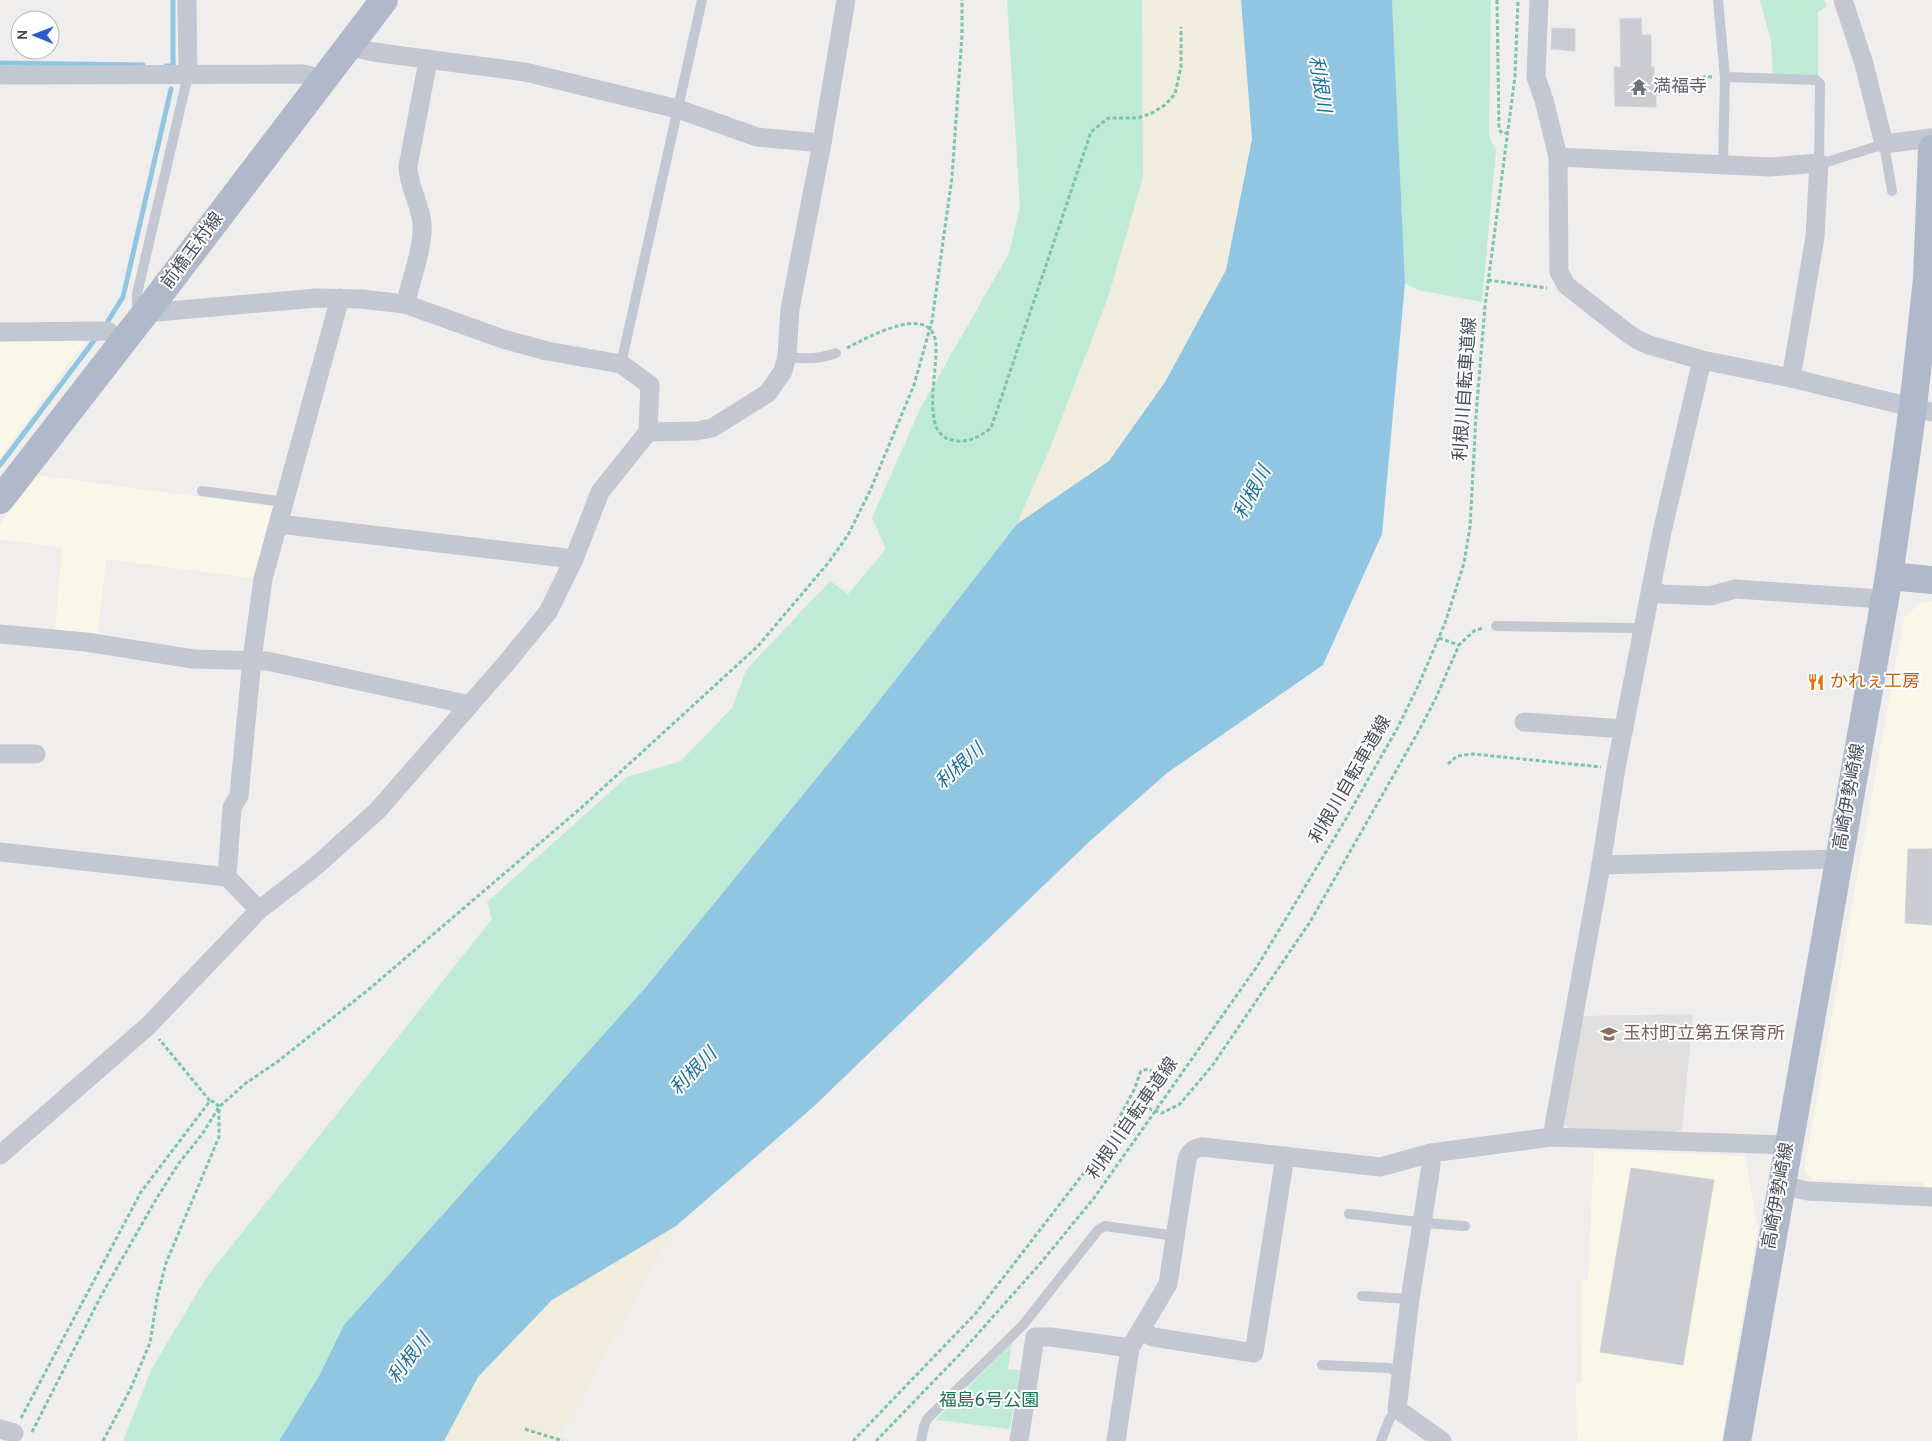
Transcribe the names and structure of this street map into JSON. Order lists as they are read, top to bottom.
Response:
{
  "streets": {
    "main road": ["前橋玉村線", "高崎伊勢崎線"],
    "path": ["利根川自転車道線"]
  },
  "water": ["利根川"],
  "parks": ["福島6号公園"],
  "places": {
    "temple": ["満福寺"],
    "restaurant": ["かれぇ工房"],
    "school or university": ["玉村町立第五保育所"]
  },
  "north": "left"
}
